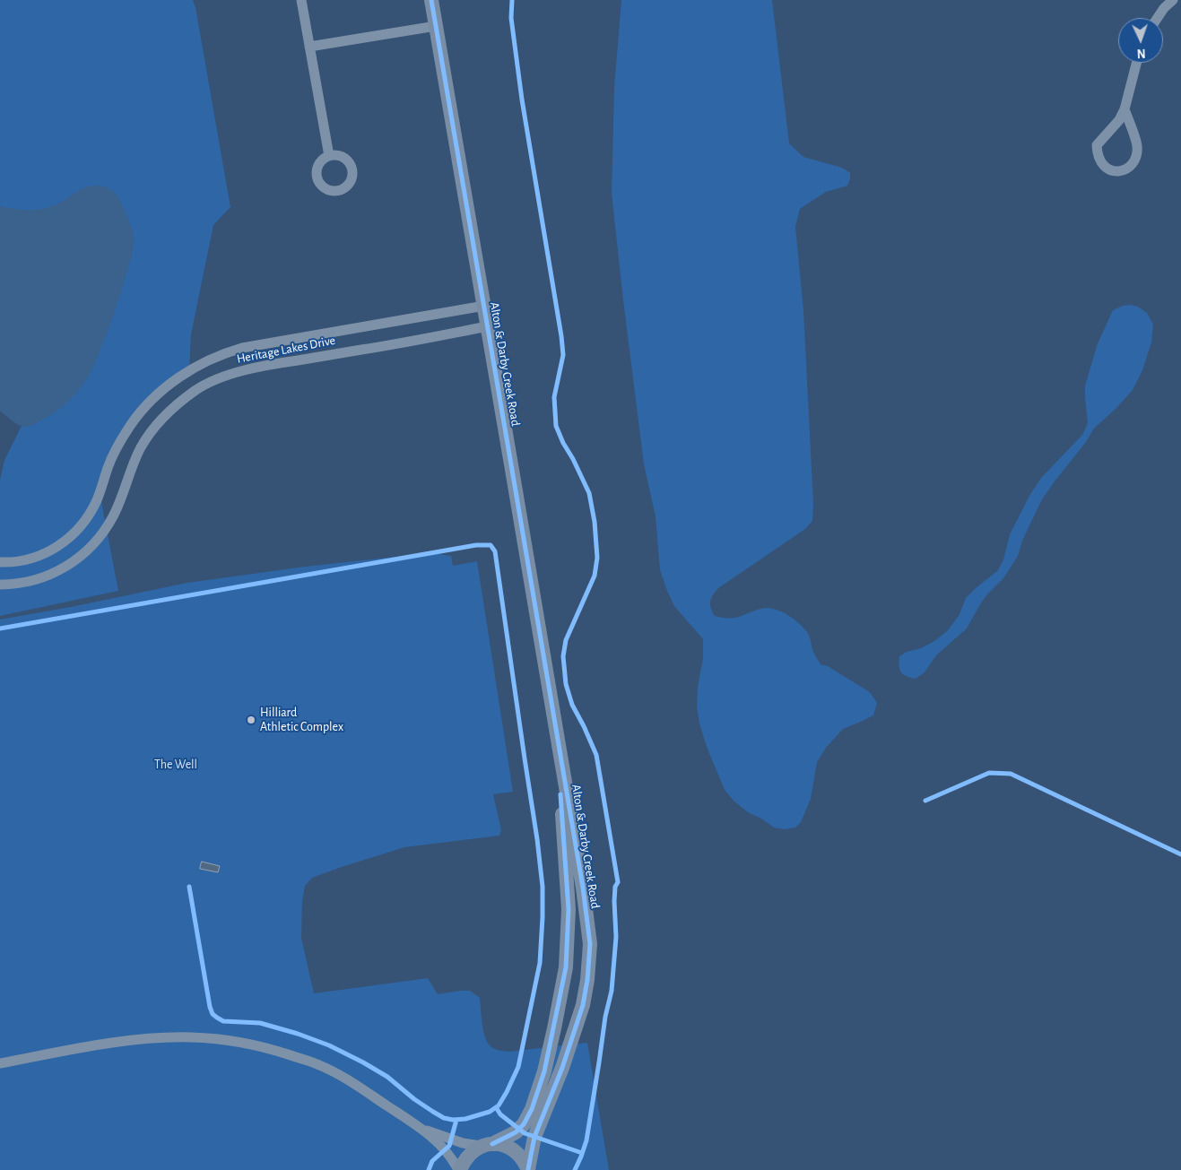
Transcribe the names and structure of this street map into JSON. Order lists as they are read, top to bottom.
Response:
{
  "streets": {
    "main road": ["Alton & Darby Creek Road"],
    "street": ["Heritage Lakes Drive"]
  },
  "crossings": [
    ["Heritage Lakes Drive", "Alton & Darby Creek Road"]
  ],
  "parks": ["The Well"],
  "places": ["Hilliard Athletic Complex"],
  "north": "bottom"
}
